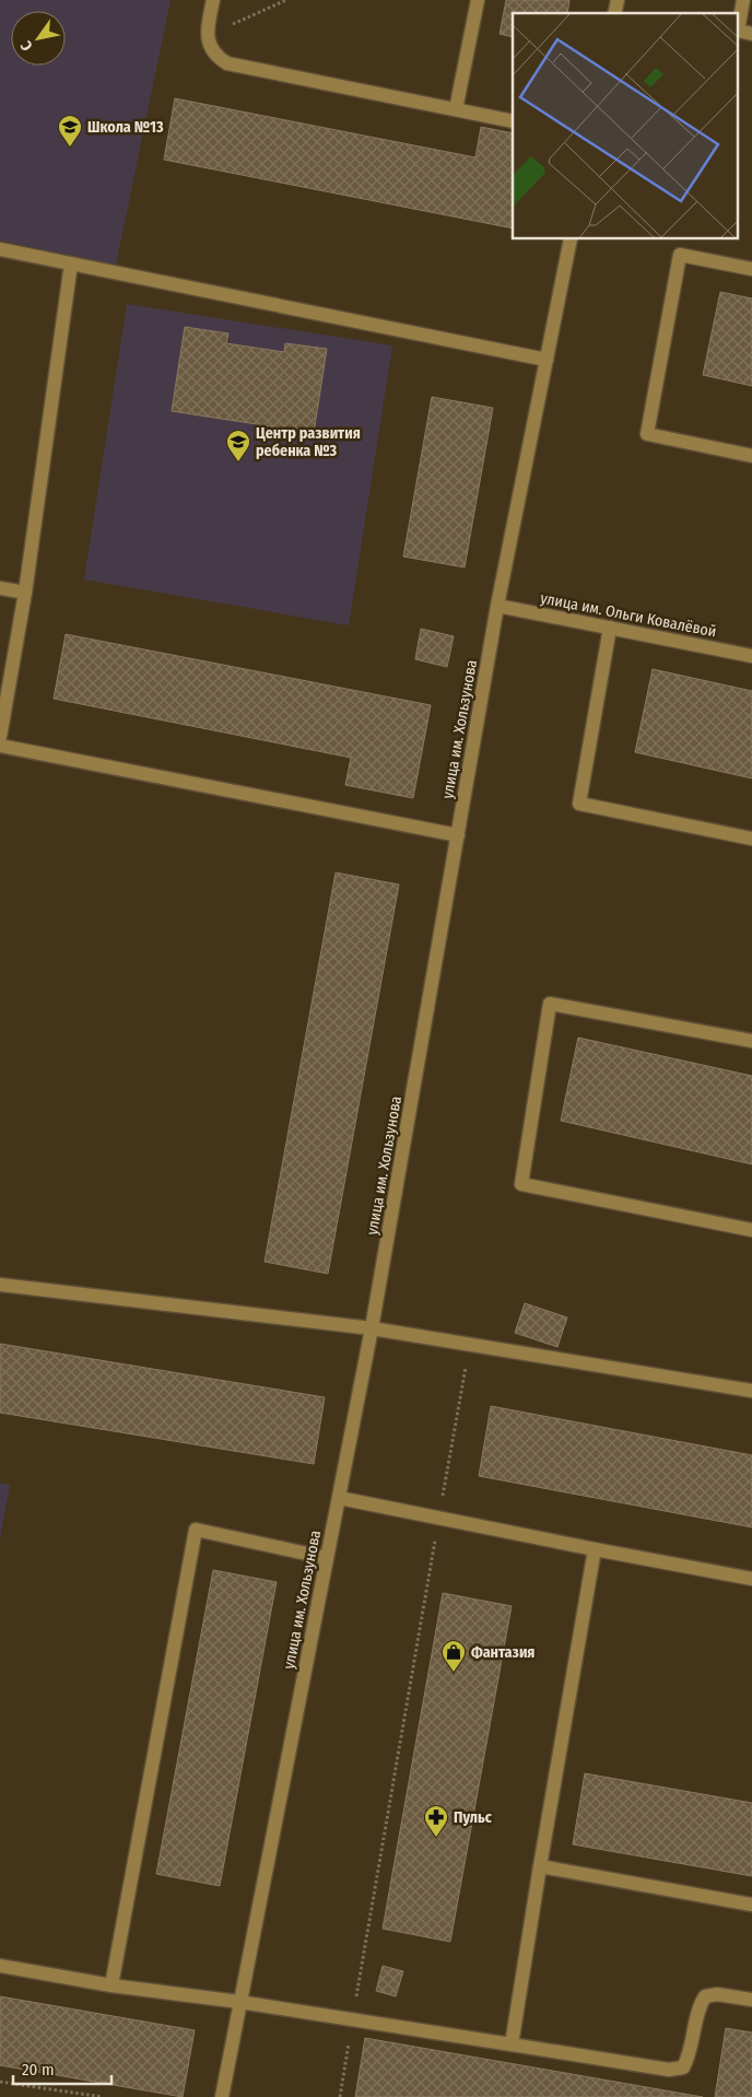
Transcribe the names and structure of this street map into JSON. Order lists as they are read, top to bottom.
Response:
{
  "streets": {
    "street": ["улица им. Ольги Ковалёвой", "улица им. Хользунова"]
  },
  "crossings": [
    ["улица им. Ольги Ковалёвой", "улица им. Хользунова"]
  ],
  "places": {
    "school or university": ["Школа №13", "Центр развития ребенка №3"],
    "shop": ["Фантазия"],
    "pharmacy": ["Пульс"]
  },
  "scale_bar": "20 m",
  "north": "bottom left"
}
